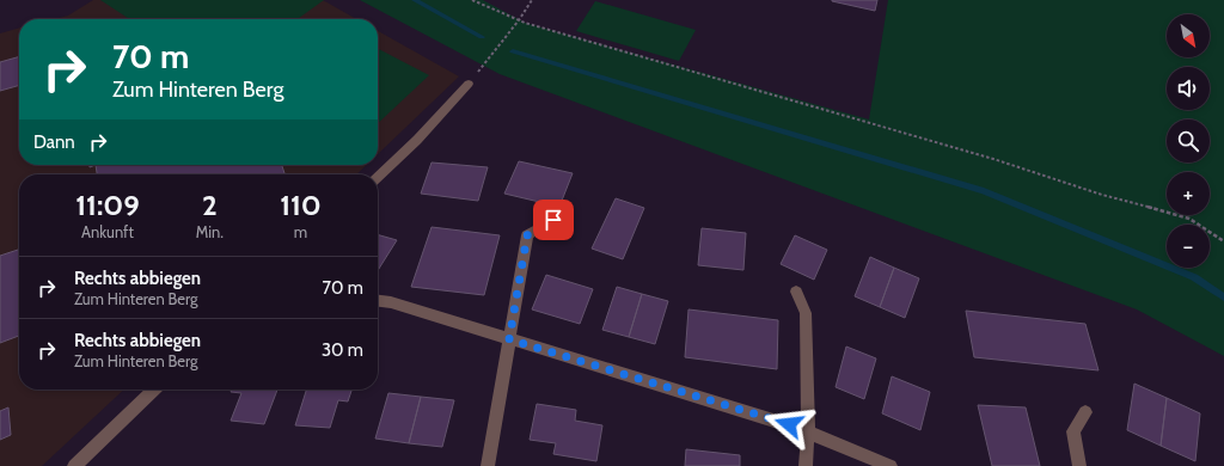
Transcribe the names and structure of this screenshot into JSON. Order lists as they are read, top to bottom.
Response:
{
  "north": "bottom right",
  "page": {
    "map_buttons": ["+", "−"],
    "turn": ["70 m", "Zum Hinteren Berg"],
    "then": "Dann",
    "eta": [
      "11:09",
      "Ankunft",
      "2",
      "Min.",
      "110",
      "m"
    ],
    "list": [
      {
        "name": "Rechts abbiegen",
        "note": "Zum Hinteren Berg",
        "value": "70 m"
      },
      {
        "name": "Rechts abbiegen",
        "note": "Zum Hinteren Berg",
        "value": "30 m"
      }
    ]
  }
}
